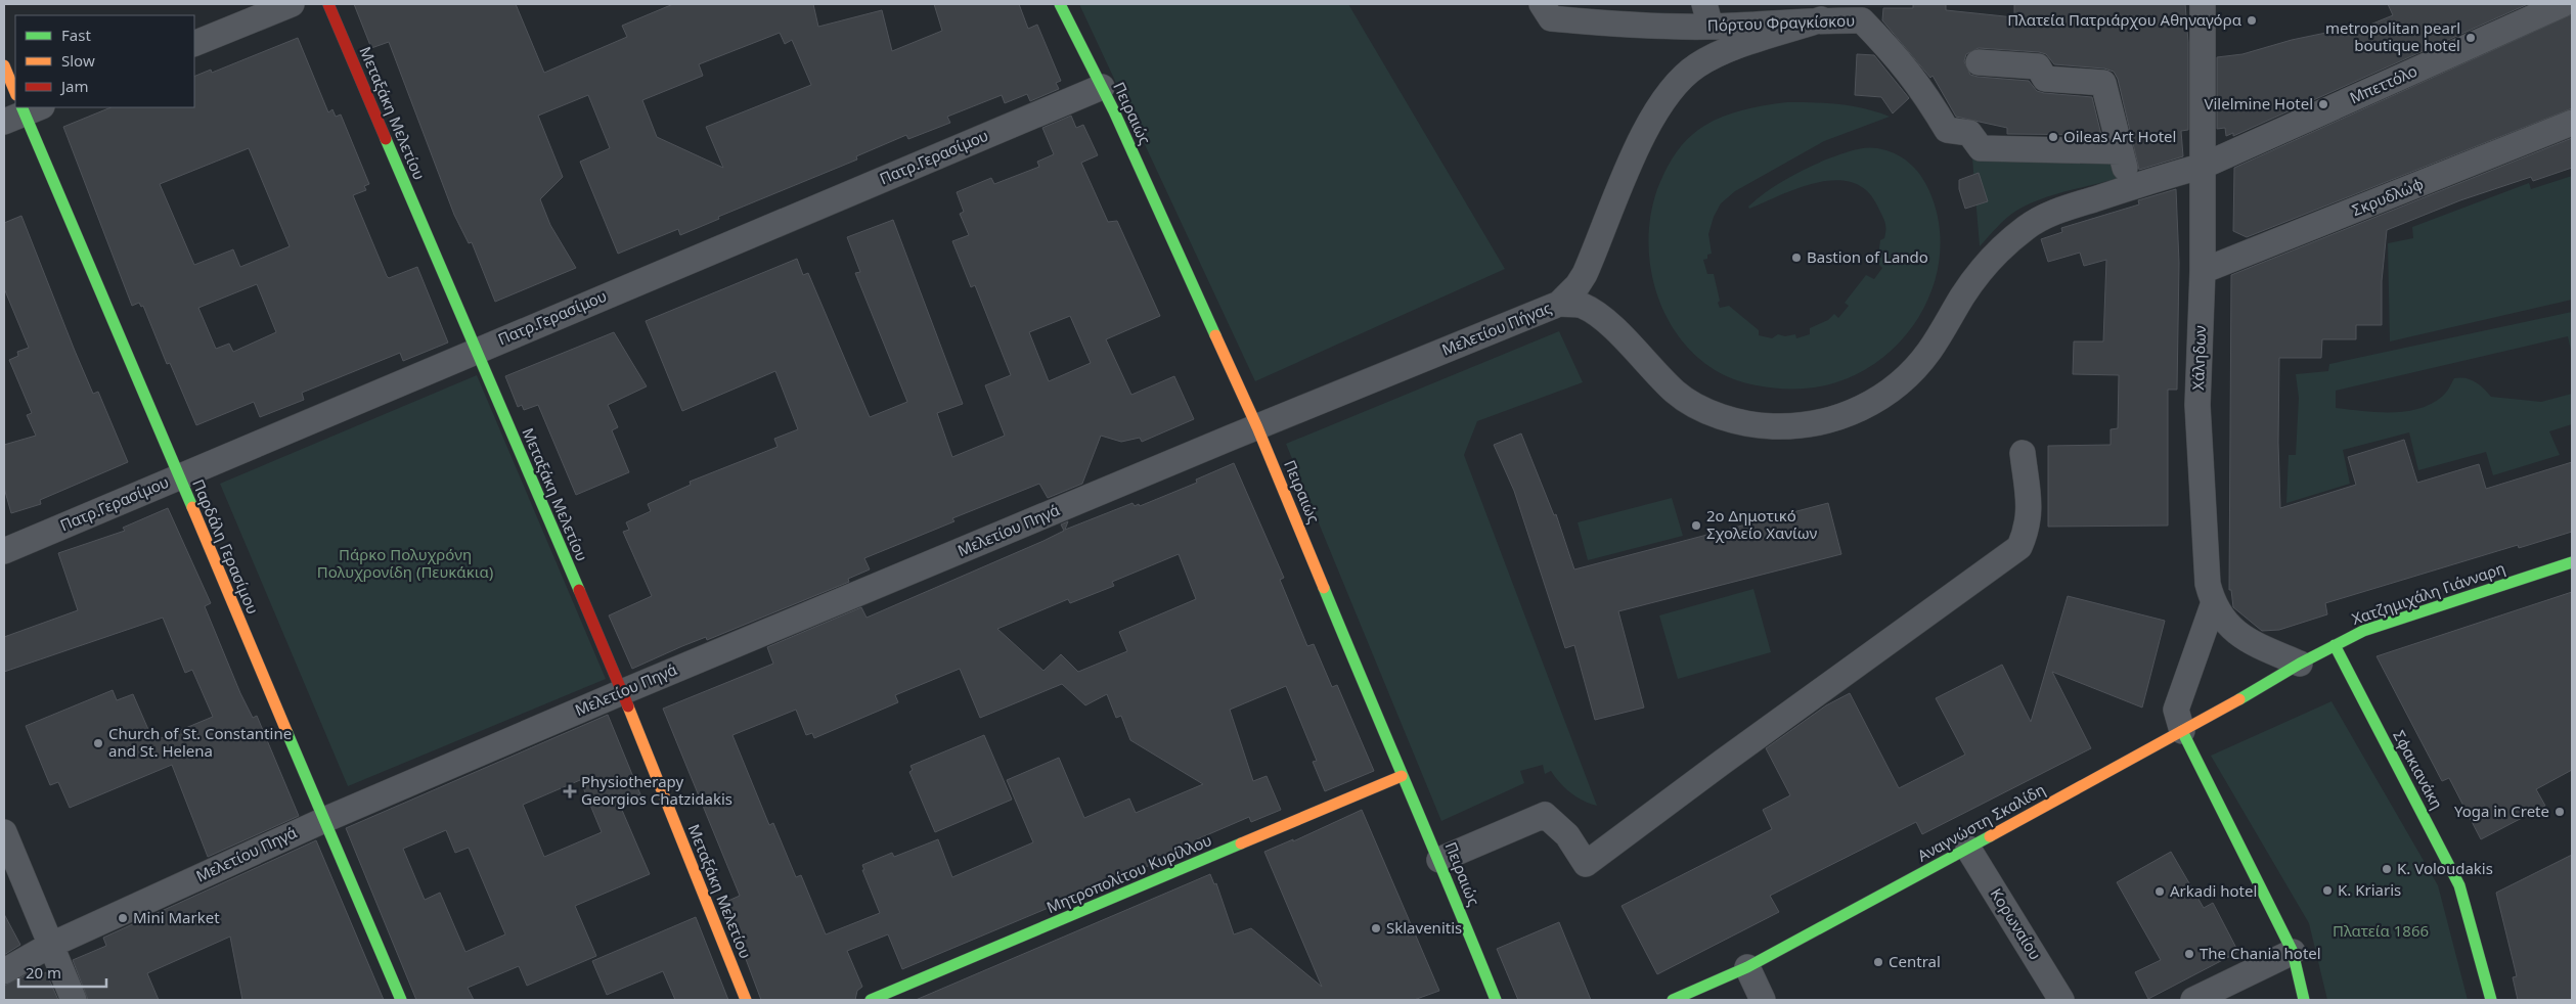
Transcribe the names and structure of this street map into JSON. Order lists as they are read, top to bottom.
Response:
{
  "streets": {
    "street": [
      "Πόρτου Φραγκίσκου",
      "Μπεττόλο",
      "Μεταξάκη Μελετίου",
      "Πειραιώς",
      "Πατρ.Γερασίμου",
      "Σκρυδλώφ",
      "Μελετίου Πήγας",
      "Χάληδων",
      "Μελετίου Πηγά",
      "Παρδάλη Γερασίμου",
      "Χατζημιχάλη Γιάνναρη",
      "Σφακιανάκη",
      "Αναγνώστη Σκαλίδη",
      "Μητροπολίτου Κυρίλλου",
      "Κορωναίου"
    ]
  },
  "crossings": [
    ["Πόρτου Φραγκίσκου", "Μελετίου Πήγας"],
    ["Μπεττόλο", "Μελετίου Πήγας"],
    ["Μπεττόλο", "Χάληδων"],
    ["Μεταξάκη Μελετίου", "Πατρ.Γερασίμου"],
    ["Μεταξάκη Μελετίου", "Μελετίου Πηγά"],
    ["Πειραιώς", "Πατρ.Γερασίμου"],
    ["Πειραιώς", "Μελετίου Πήγας"],
    ["Πειραιώς", "Μελετίου Πηγά"],
    ["Πειραιώς", "Μητροπολίτου Κυρίλλου"],
    ["Πατρ.Γερασίμου", "Παρδάλη Γερασίμου"],
    ["Σκρυδλώφ", "Χάληδων"],
    ["Μελετίου Πήγας", "Μελετίου Πηγά"],
    ["Μελετίου Πηγά", "Παρδάλη Γερασίμου"],
    ["Χατζημιχάλη Γιάνναρη", "Σφακιανάκη"],
    ["Χατζημιχάλη Γιάνναρη", "Αναγνώστη Σκαλίδη"],
    ["Αναγνώστη Σκαλίδη", "Κορωναίου"]
  ],
  "parks": ["Πάρκο Πολυχρόνη Πολυχρονίδη (Πευκάκια)", "Πλατεία 1866"],
  "places": {
    "other": [
      "Πλατεία Πατριάρχου Αθηναγόρα",
      "metropolitan pearl boutique hotel",
      "Vilelmine Hotel",
      "Oileas Art Hotel",
      "Bastion of Lando",
      "2ο Δημοτικό Σχολείο Χανίων",
      "Church of St. Constantine and St. Helena",
      "Yoga in Crete",
      "K. Voloudakis",
      "K. Kriaris",
      "Arkadi hotel",
      "Mini Market",
      "Sklavenitis",
      "The Chania hotel",
      "Central"
    ],
    "health": ["Physiotherapy Georgios Chatzidakis"]
  },
  "legend": ["Fast", "Slow", "Jam"],
  "scale_bar": "20 m"
}
